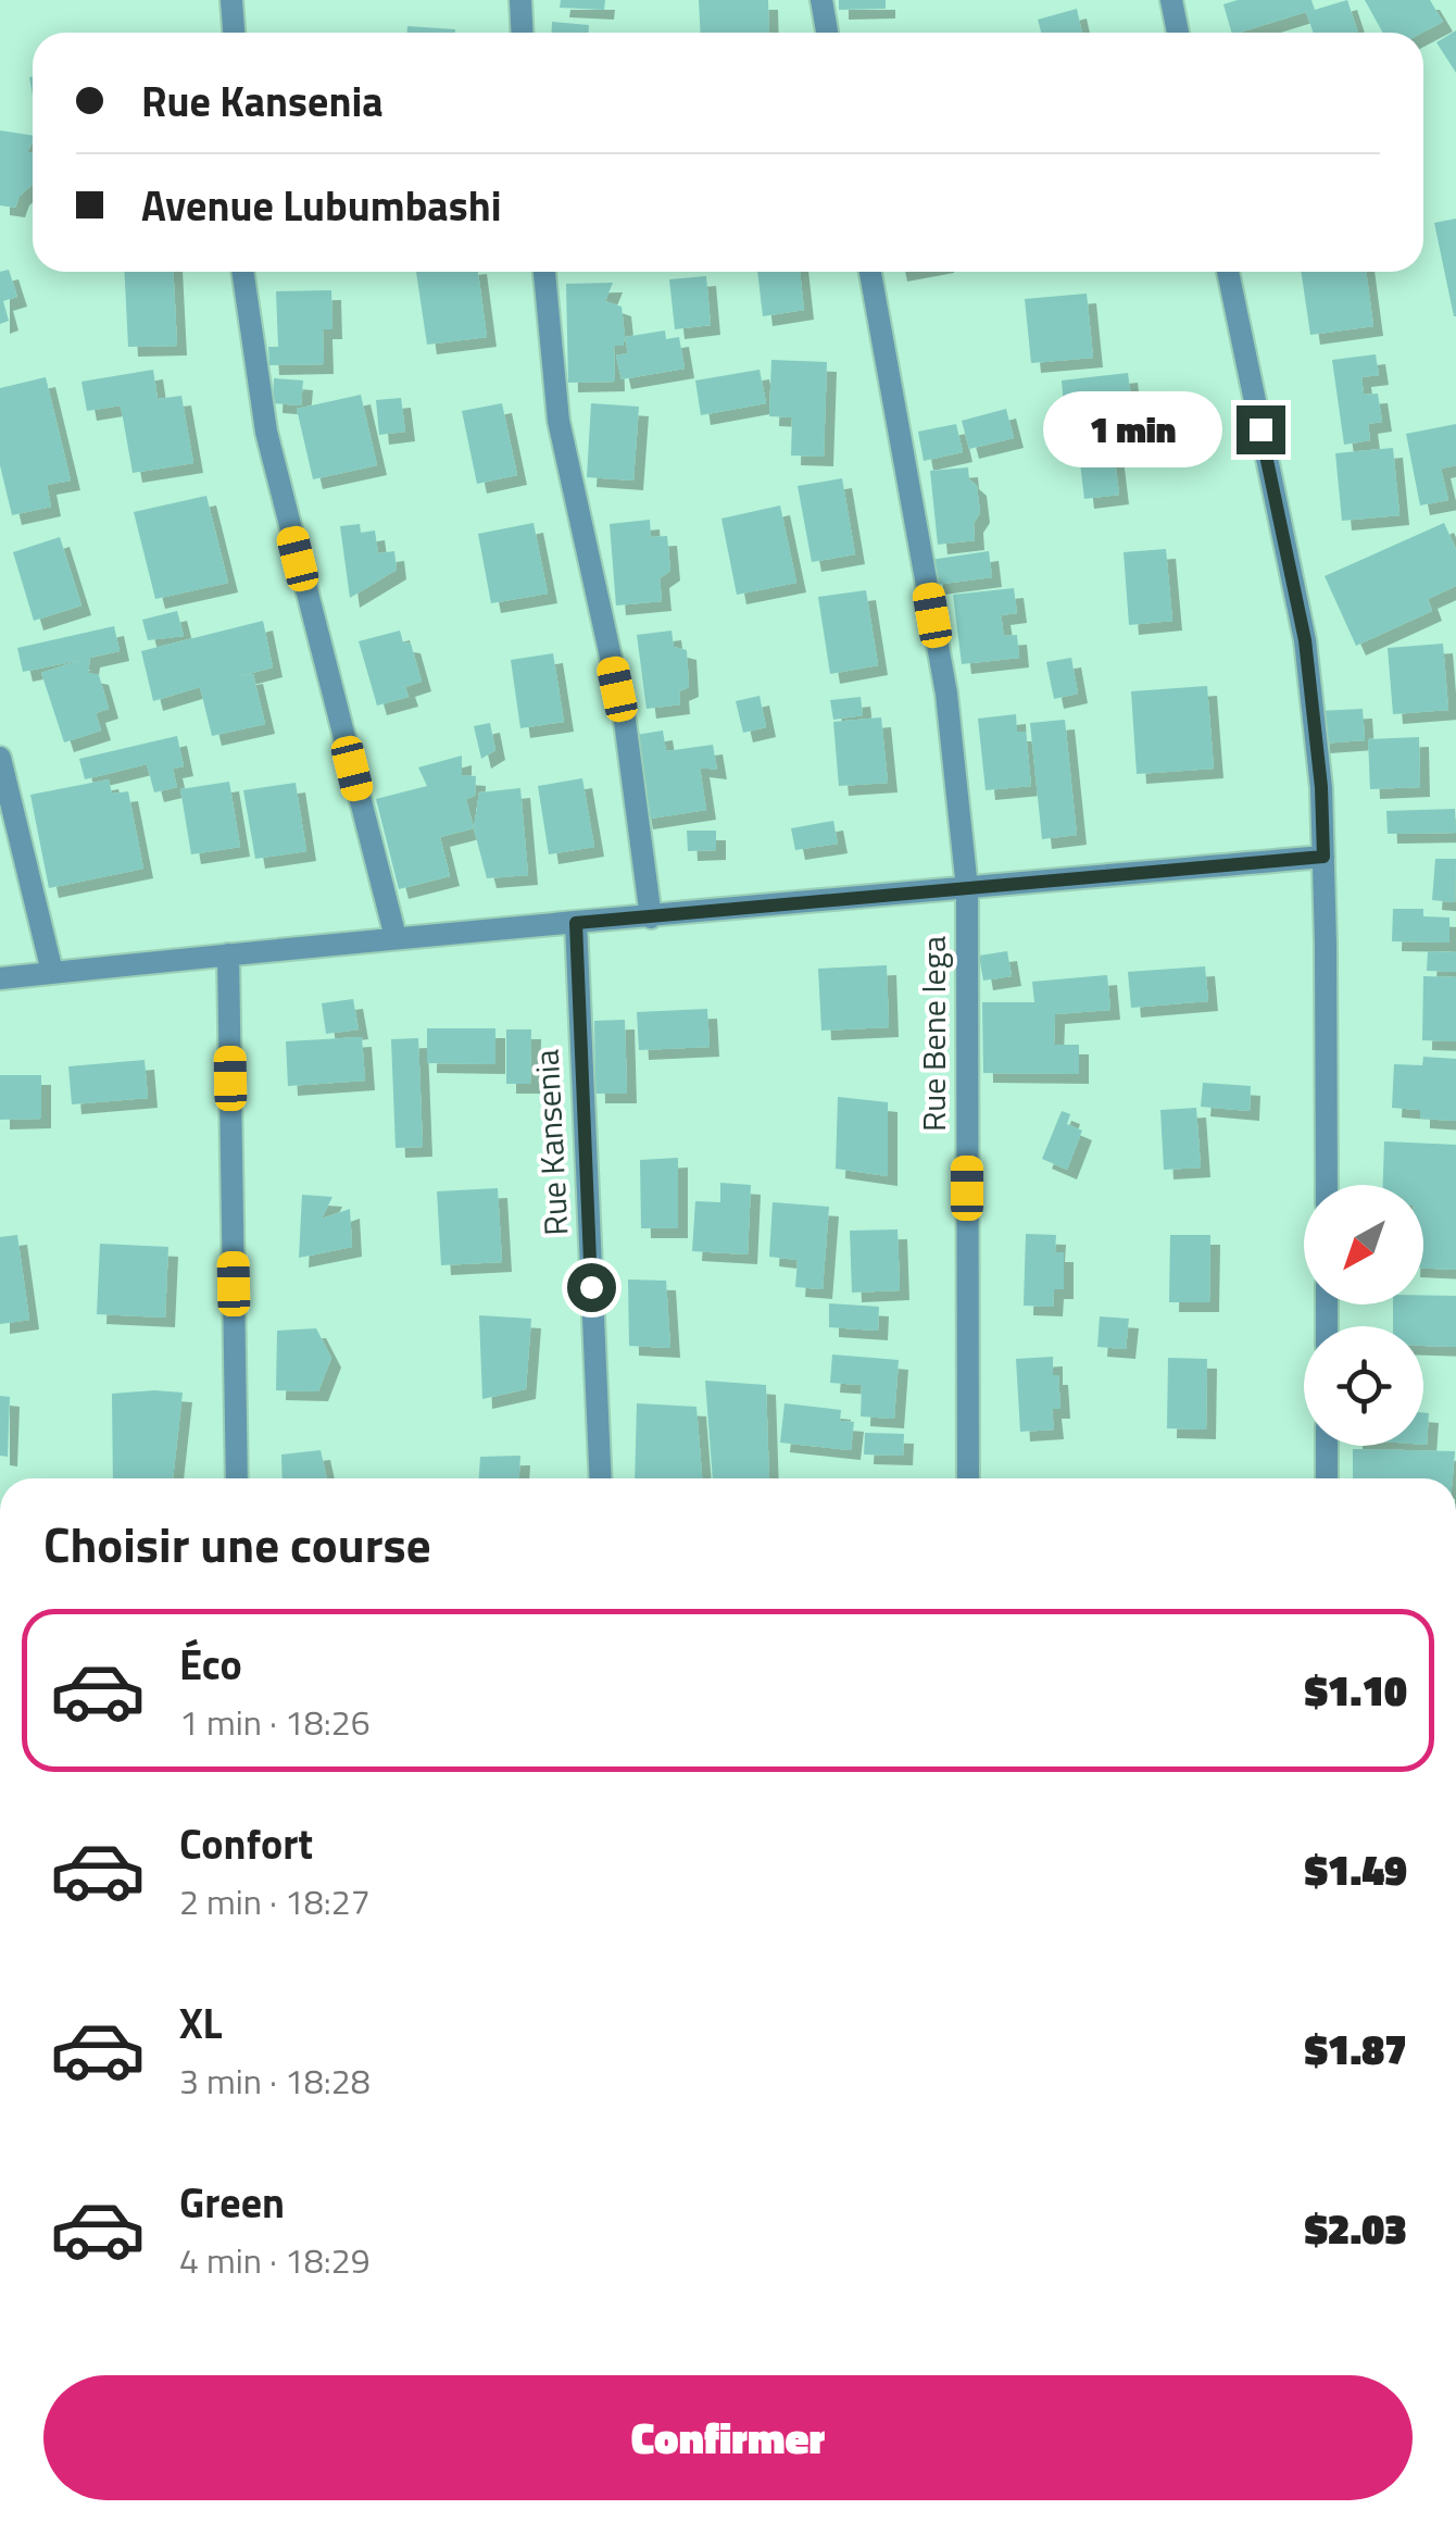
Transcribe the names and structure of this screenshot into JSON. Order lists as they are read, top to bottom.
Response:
{
  "streets": {
    "street": ["Rue Bene lega", "Rue Kansenia"]
  },
  "north": "bottom left",
  "page": {
    "banner": ["Rue Kansenia", "Avenue Lubumbashi"],
    "bubble": "1 min",
    "heading": "Choisir une course",
    "list": [
      {
        "name": "Éco",
        "note": "1 min · 18:26",
        "value": "$1.10"
      },
      {
        "name": "Confort",
        "note": "2 min · 18:27",
        "value": "$1.49"
      },
      {
        "name": "XL",
        "note": "3 min · 18:28",
        "value": "$1.87"
      },
      {
        "name": "Green",
        "note": "4 min · 18:29",
        "value": "$2.03"
      }
    ],
    "buttons": "Confirmer"
  }
}
